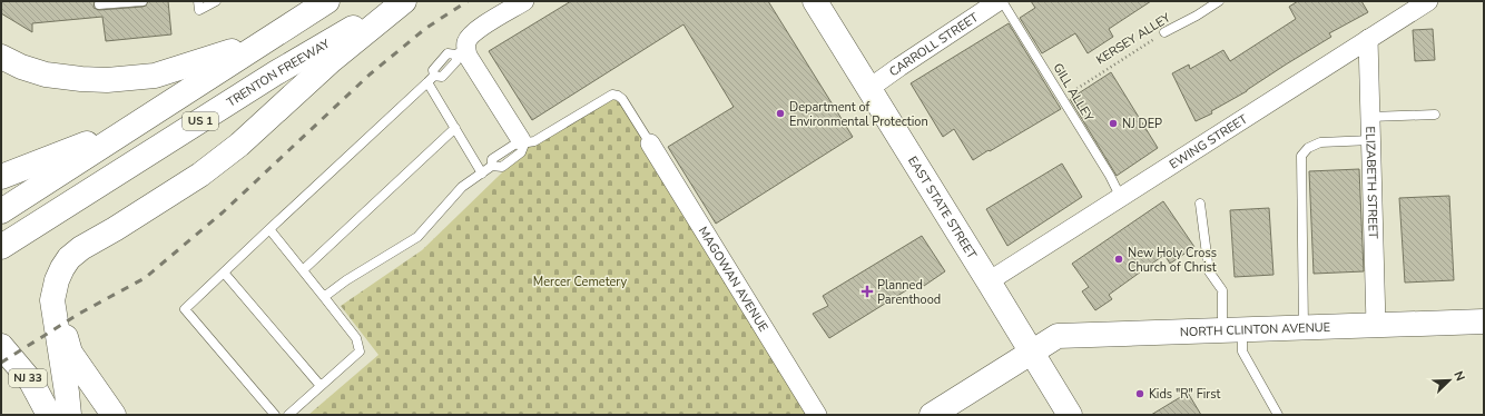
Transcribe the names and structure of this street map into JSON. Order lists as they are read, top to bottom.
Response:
{
  "streets": {
    "main road": [
      "TRENTON FREEWAY",
      "US 1",
      "EAST STATE STREET",
      "NORTH CLINTON AVENUE",
      "NJ 33"
    ],
    "street": [
      "CARROLL STREET",
      "EWING STREET",
      "ELIZABETH STREET",
      "MAGOWAN AVENUE"
    ],
    "lane": ["KERSEY ALLEY", "GILL ALLEY"]
  },
  "crossings": [
    ["KERSEY ALLEY", "GILL ALLEY"],
    ["CARROLL STREET", "EAST STATE STREET"],
    ["GILL ALLEY", "EWING STREET"],
    ["EWING STREET", "ELIZABETH STREET"],
    ["EWING STREET", "EAST STATE STREET"],
    ["ELIZABETH STREET", "NORTH CLINTON AVENUE"],
    ["EAST STATE STREET", "NORTH CLINTON AVENUE"]
  ],
  "parks": ["Mercer Cemetery"],
  "places": {
    "other": [
      "Department of Environmental Protection",
      "NJ DEP",
      "New Holy Cross Church of Christ",
      "Kids \"R\" First"
    ],
    "health": ["Planned Parenthood"]
  },
  "north": "top right"
}
